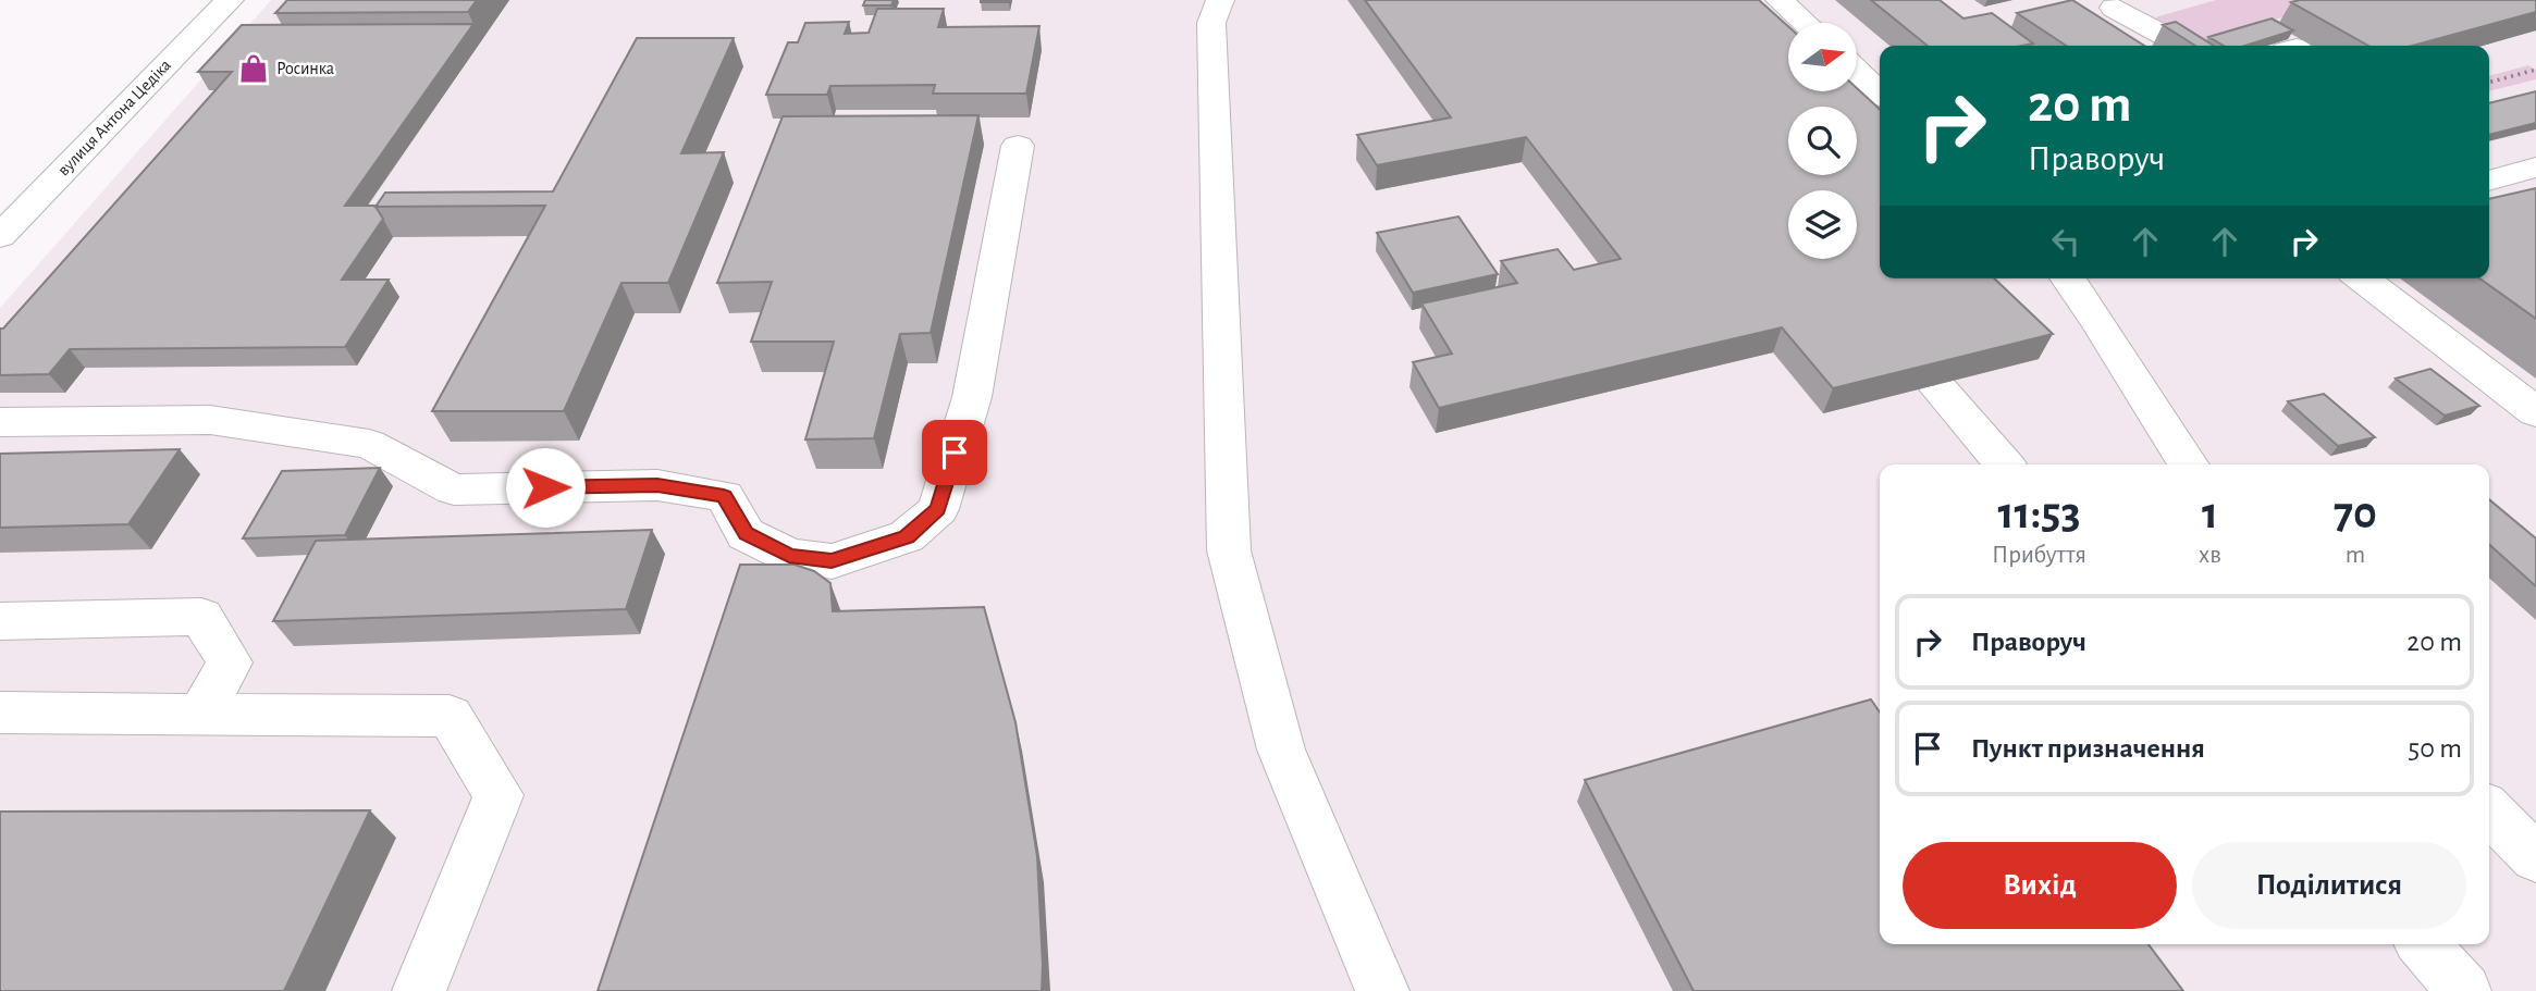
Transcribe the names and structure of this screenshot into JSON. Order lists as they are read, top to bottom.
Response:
{
  "streets": {
    "street": ["вулиця Антона Цедіка"]
  },
  "places": {
    "shop": ["Росинка"]
  },
  "north": "right",
  "page": {
    "turn": ["20 m", "Праворуч"],
    "eta": [
      "11:53",
      "Прибуття",
      "1",
      "хв",
      "70",
      "m"
    ],
    "list": [
      {
        "name": "Праворуч",
        "value": "20 m"
      },
      {
        "name": "Пункт призначення",
        "value": "50 m"
      }
    ],
    "buttons": ["Вихід", "Поділитися"]
  }
}
